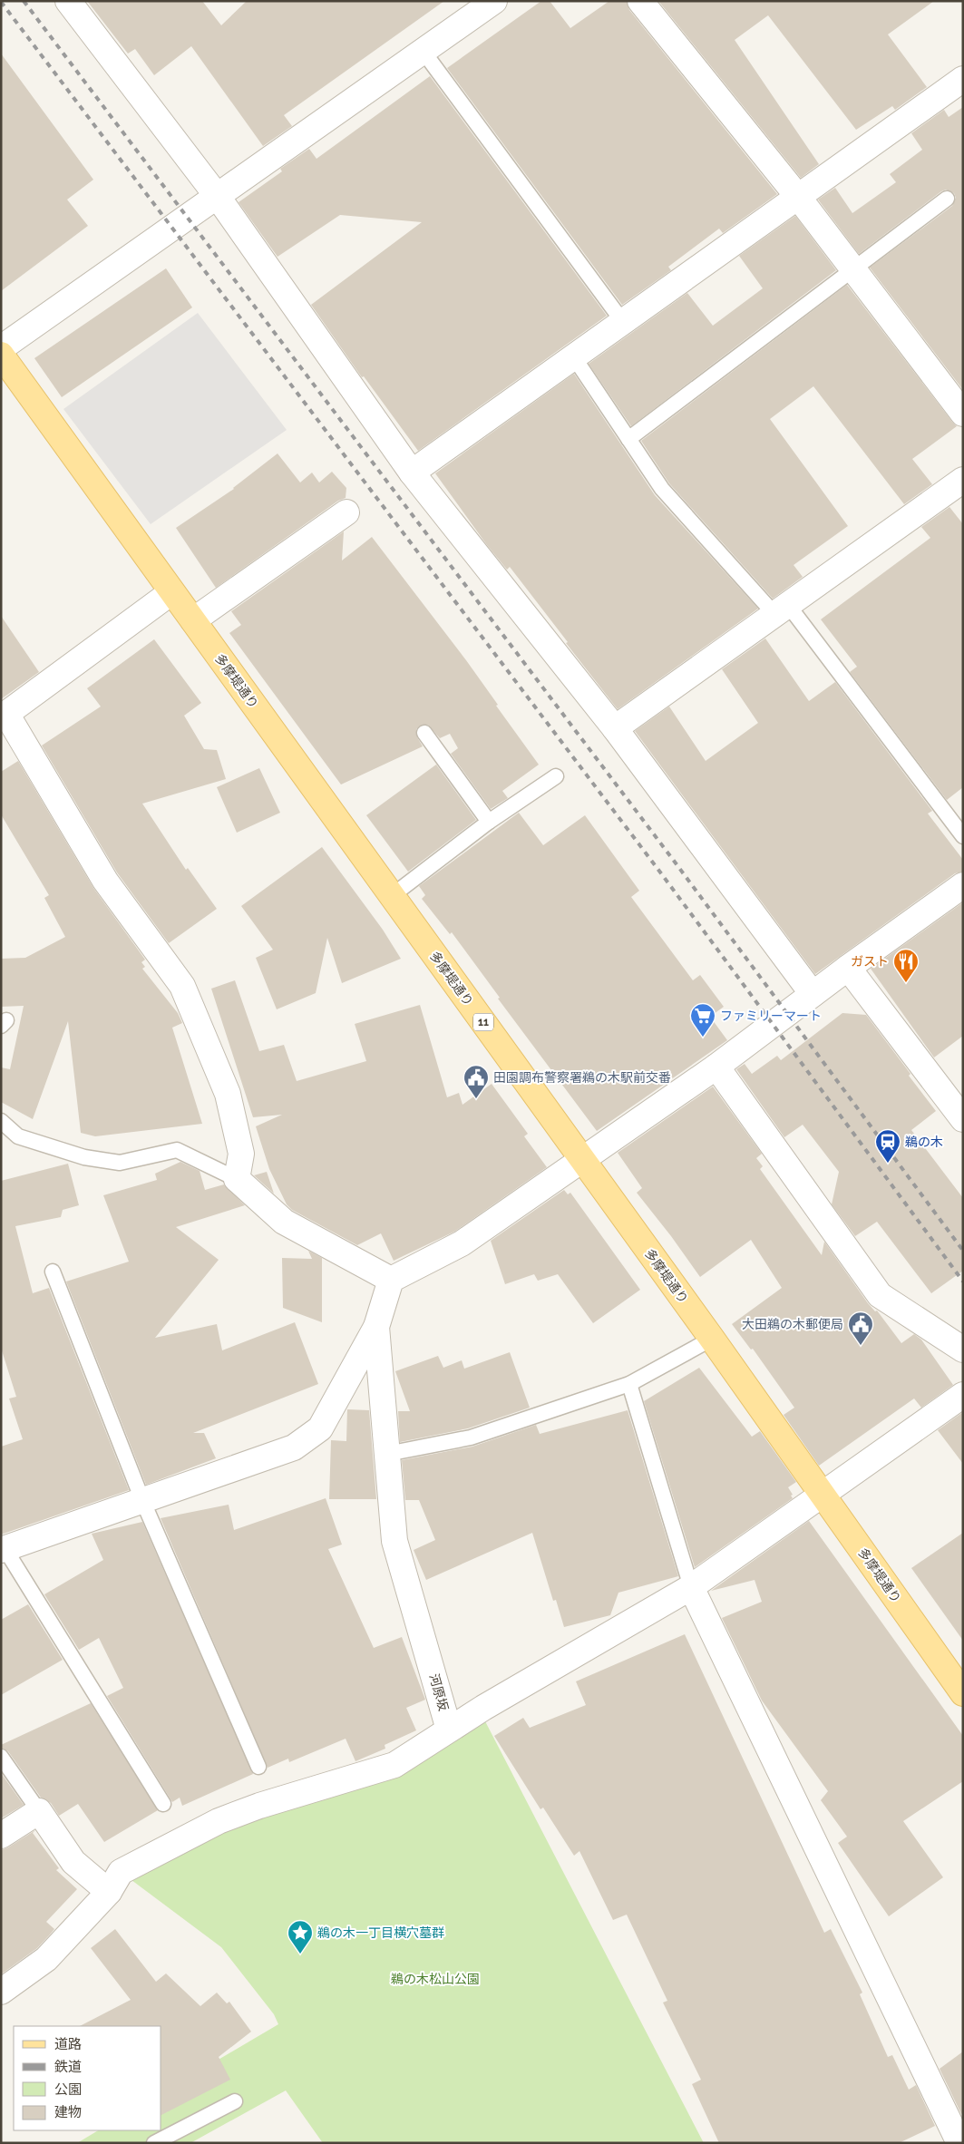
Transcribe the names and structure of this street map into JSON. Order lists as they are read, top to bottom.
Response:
{
  "streets": {
    "main road": ["多摩堤通り", "11"],
    "street": ["河原坂"]
  },
  "parks": ["鵜の木松山公園"],
  "places": {
    "restaurant": ["ガスト"],
    "supermarket": ["ファミリーマート"],
    "public building": ["田園調布警察署鵜の木駅前交番", "大田鵜の木郵便局"],
    "station": ["鵜の木"],
    "place": ["鵜の木一丁目横穴墓群"]
  },
  "legend": [
    "道路",
    "鉄道",
    "公園",
    "建物"
  ]
}
